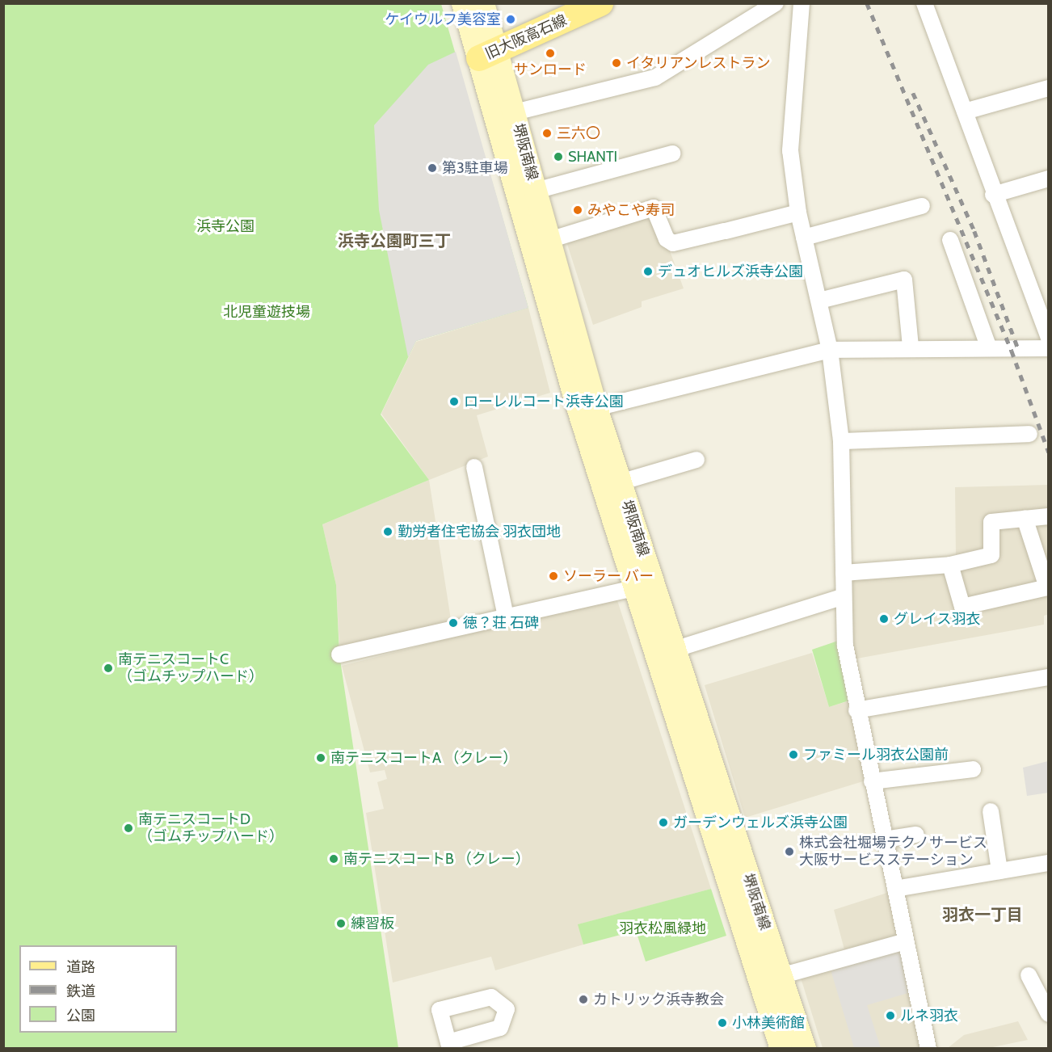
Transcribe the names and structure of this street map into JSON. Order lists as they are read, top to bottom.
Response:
{
  "streets": {
    "main road": ["旧大阪高石線", "堺阪南線"]
  },
  "crossings": [
    ["旧大阪高石線", "堺阪南線"]
  ],
  "districts": ["浜寺公園町三丁", "羽衣一丁目"],
  "parks": ["浜寺公園", "北児童遊技場", "羽衣松風緑地"],
  "places": [
    "ケイウルフ美容室",
    "サンロード",
    "イタリアンレストラン",
    "三六〇",
    "SHANTI",
    "第3駐車場",
    "みやこや寿司",
    "デュオヒルズ浜寺公園",
    "ローレルコート浜寺公園",
    "勤労者住宅協会 羽衣団地",
    "ソーラー バー",
    "グレイス羽衣",
    "徳？荘 石碑",
    "南テニスコートC （ゴムチップハード）",
    "ファミール羽衣公園前",
    "南テニスコートA （クレー）",
    "ガーデンウェルズ浜寺公園",
    "南テニスコートD （ゴムチップハード）",
    "株式会社堀場テクノサービス 大阪サービスステーション",
    "南テニスコートB （クレー）",
    "練習板",
    "カトリック浜寺教会",
    "ルネ羽衣",
    "小林美術館"
  ],
  "legend": ["道路", "鉄道", "公園"]
}
